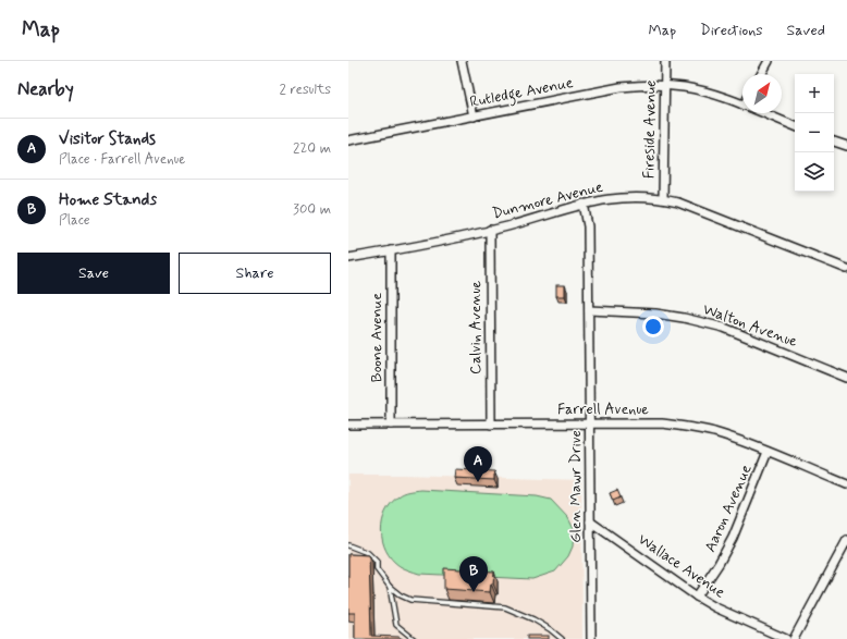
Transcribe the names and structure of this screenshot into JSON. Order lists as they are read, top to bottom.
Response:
{
  "streets": {
    "street": [
      "Rutledge Avenue",
      "Fireside Avenue",
      "Dunmore Avenue",
      "Walton Avenue",
      "Calvin Avenue",
      "Boone Avenue",
      "Farrell Avenue",
      "Glen Mawr Drive",
      "Aaron Avenue",
      "Wallace Avenue"
    ]
  },
  "crossings": [
    ["Rutledge Avenue", "Fireside Avenue"],
    ["Fireside Avenue", "Dunmore Avenue"],
    ["Dunmore Avenue", "Calvin Avenue"],
    ["Dunmore Avenue", "Boone Avenue"],
    ["Dunmore Avenue", "Glen Mawr Drive"],
    ["Walton Avenue", "Glen Mawr Drive"],
    ["Calvin Avenue", "Farrell Avenue"],
    ["Boone Avenue", "Farrell Avenue"],
    ["Farrell Avenue", "Glen Mawr Drive"],
    ["Farrell Avenue", "Aaron Avenue"],
    ["Glen Mawr Drive", "Wallace Avenue"],
    ["Aaron Avenue", "Wallace Avenue"]
  ],
  "north": "top right",
  "page": {
    "header": "Map",
    "nav": ["Map", "Directions", "Saved"],
    "heading": ["Nearby", "2 results"],
    "map_buttons": ["+", "−"],
    "list": [
      {
        "mark": "A",
        "name": "Visitor Stands",
        "note": "Place · Farrell Avenue",
        "value": "220 m"
      },
      {
        "mark": "B",
        "name": "Home Stands",
        "note": "Place",
        "value": "300 m"
      }
    ],
    "buttons": ["Save", "Share"],
    "pins": ["A", "B"]
  }
}
